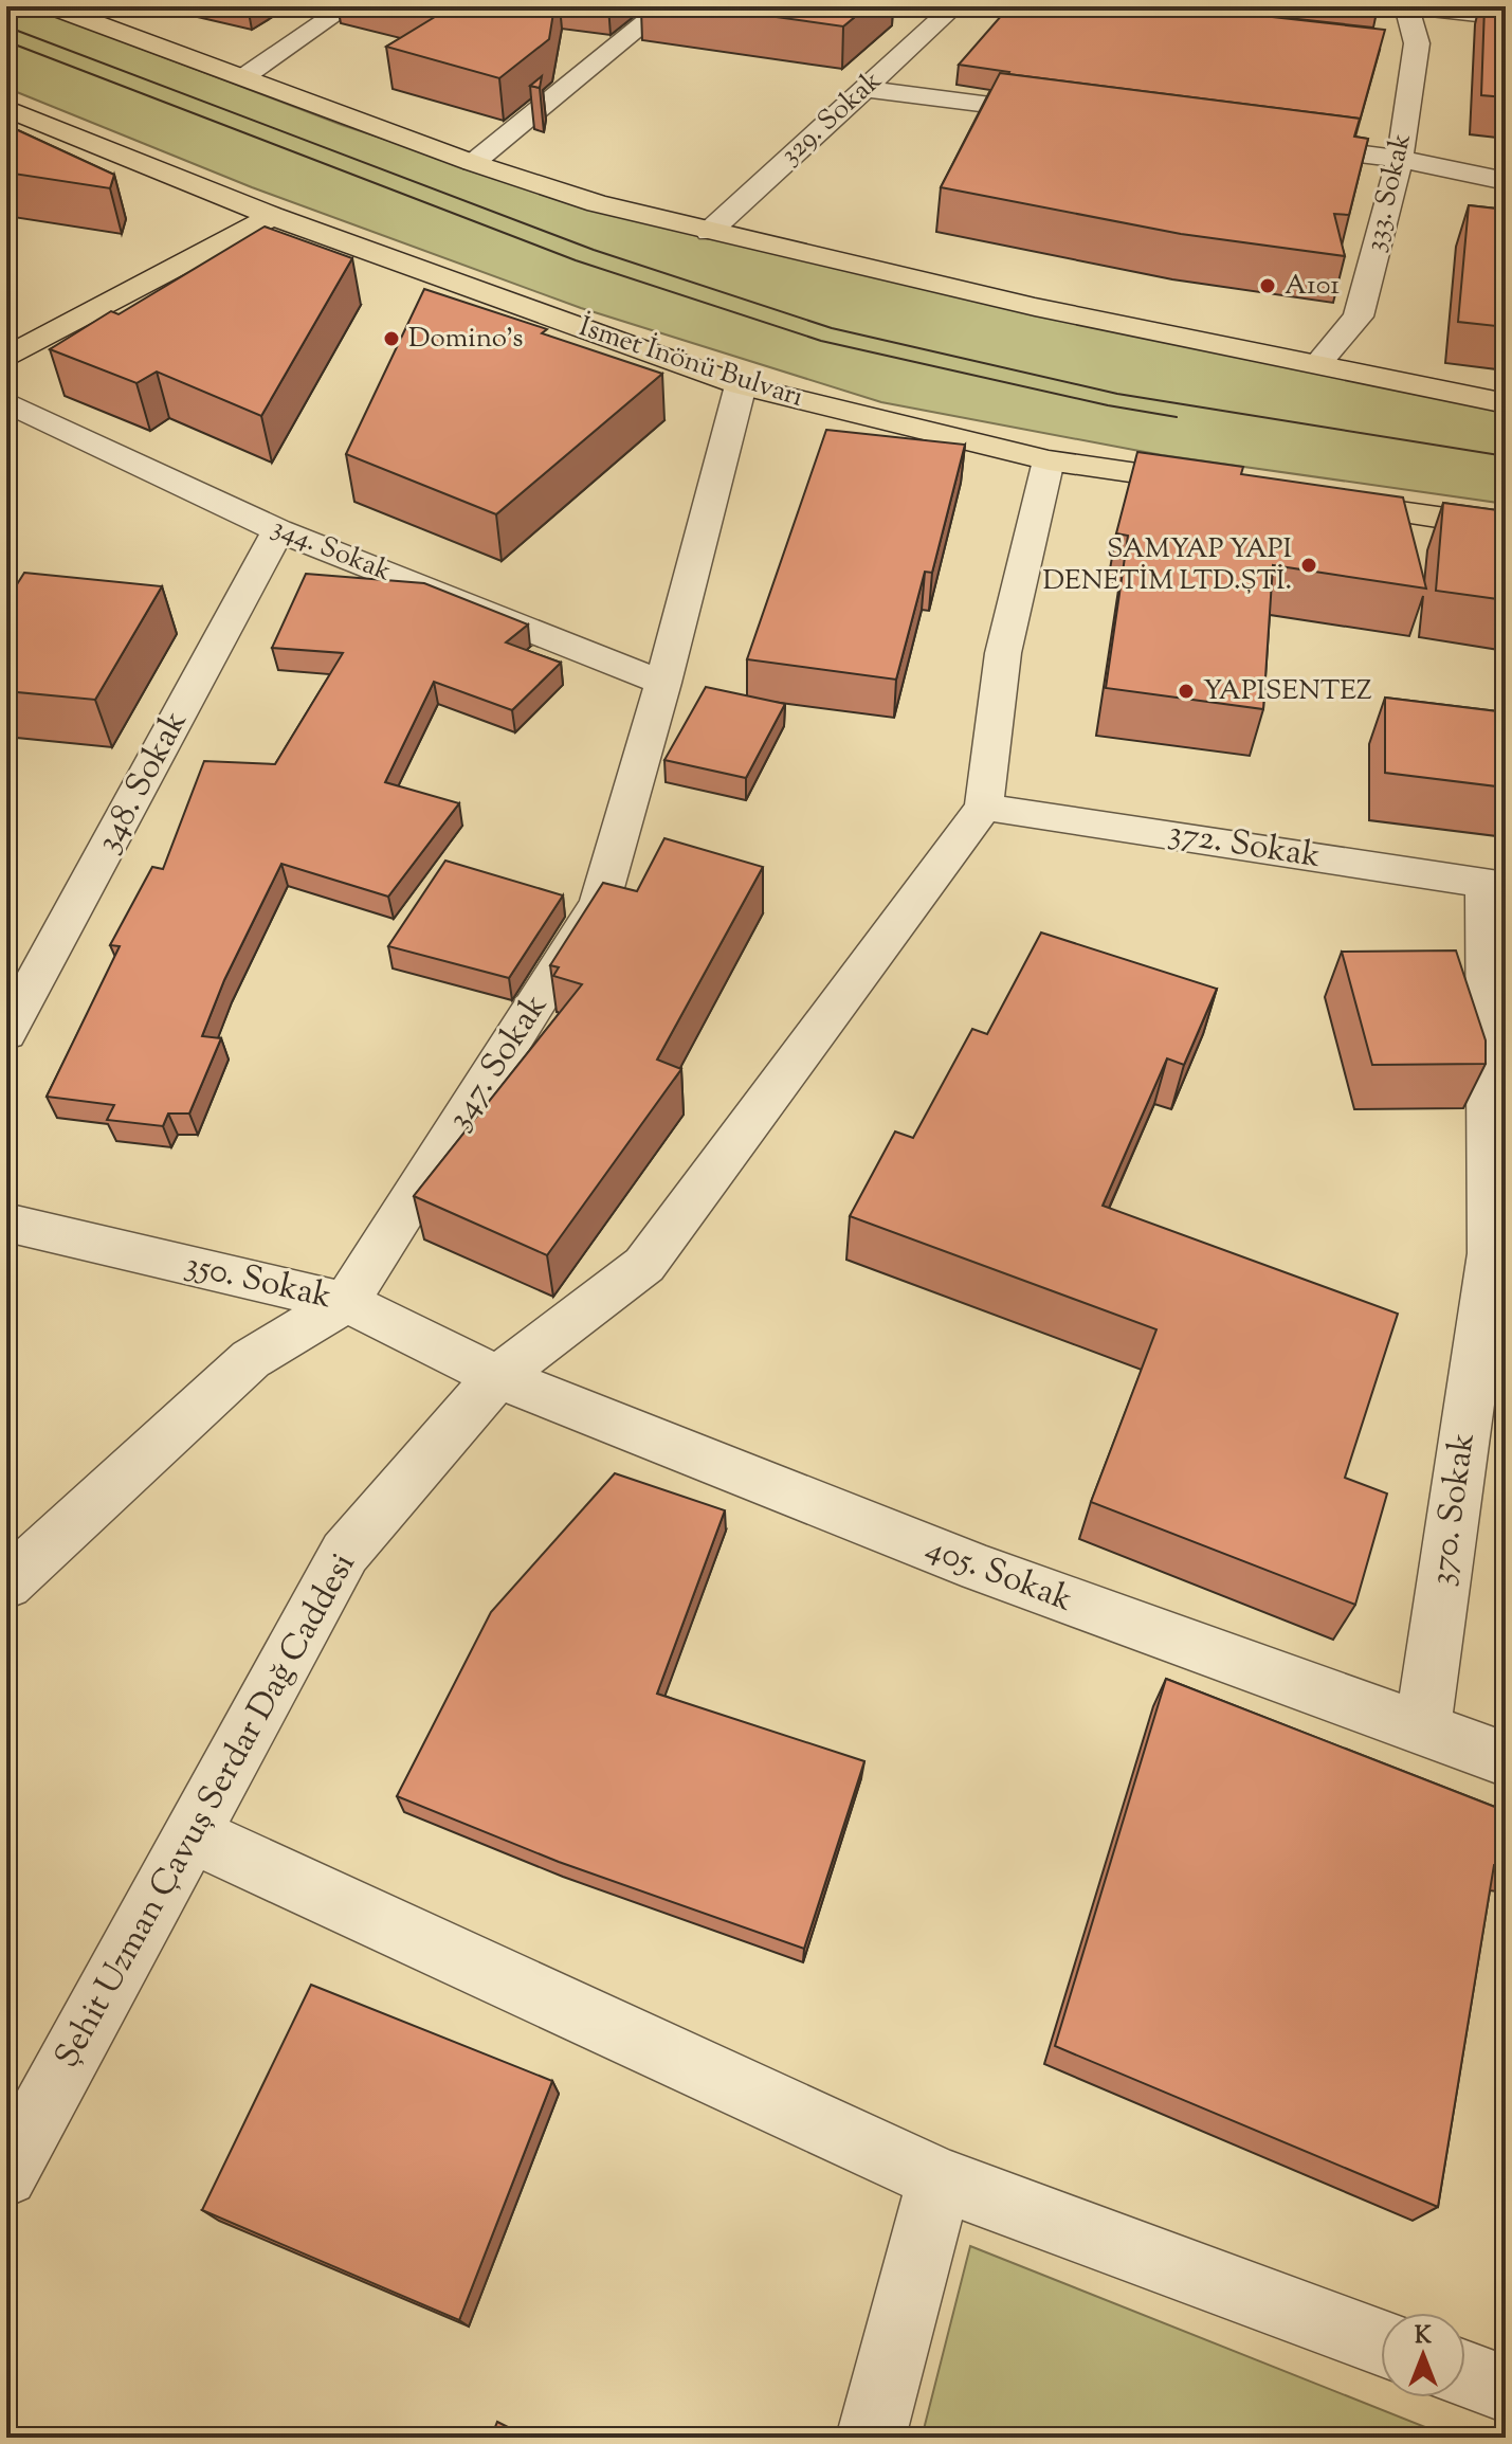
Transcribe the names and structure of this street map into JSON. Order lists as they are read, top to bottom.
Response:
{
  "streets": {
    "main road": ["İsmet İnönü Bulvarı"],
    "street": [
      "329. Sokak",
      "333. Sokak",
      "344. Sokak",
      "348. Sokak",
      "372. Sokak",
      "347. Sokak",
      "350. Sokak",
      "370. Sokak",
      "405. Sokak",
      "Şehit Uzman Çavuş Serdar Dağ Caddesi"
    ]
  },
  "crossings": [
    ["İsmet İnönü Bulvarı", "347. Sokak"],
    ["İsmet İnönü Bulvarı", "Şehit Uzman Çavuş Serdar Dağ Caddesi"],
    ["344. Sokak", "348. Sokak"],
    ["344. Sokak", "347. Sokak"],
    ["372. Sokak", "370. Sokak"],
    ["372. Sokak", "Şehit Uzman Çavuş Serdar Dağ Caddesi"],
    ["347. Sokak", "350. Sokak"],
    ["350. Sokak", "405. Sokak"],
    ["350. Sokak", "Şehit Uzman Çavuş Serdar Dağ Caddesi"],
    ["370. Sokak", "405. Sokak"],
    ["405. Sokak", "Şehit Uzman Çavuş Serdar Dağ Caddesi"]
  ],
  "places": [
    "A101",
    "Domino's",
    "SAMYAP YAPI DENETİM LTD.ŞTİ.",
    "YAPISENTEZ"
  ],
  "north": "top"
}
